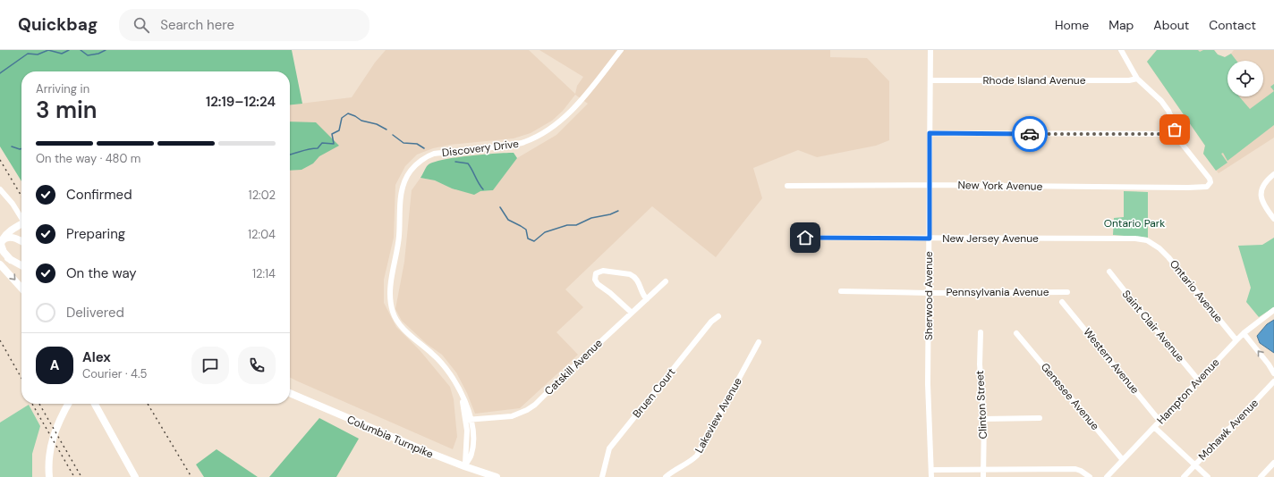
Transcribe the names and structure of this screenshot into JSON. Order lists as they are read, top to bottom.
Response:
{
  "streets": {
    "main road": ["Columbia Turnpike"],
    "street": [
      "Rhode Island Avenue",
      "Discovery Drive",
      "New York Avenue",
      "New Jersey Avenue",
      "Ontario Avenue",
      "Pennsylvania Avenue",
      "Sherwood Avenue",
      "Saint Clair Avenue",
      "Western Avenue",
      "Catskill Avenue",
      "Hampton Avenue",
      "Bruen Court",
      "Genesee Avenue",
      "Clinton Street",
      "Lakeview Avenue",
      "Mohawk Avenue"
    ]
  },
  "crossings": [
    ["Rhode Island Avenue", "Sherwood Avenue"],
    ["Discovery Drive", "Catskill Avenue"],
    ["Discovery Drive", "Columbia Turnpike"],
    ["New York Avenue", "Sherwood Avenue"],
    ["New Jersey Avenue", "Ontario Avenue"],
    ["New Jersey Avenue", "Sherwood Avenue"],
    ["Ontario Avenue", "Hampton Avenue"],
    ["Pennsylvania Avenue", "Sherwood Avenue"],
    ["Saint Clair Avenue", "Hampton Avenue"],
    ["Western Avenue", "Hampton Avenue"],
    ["Hampton Avenue", "Genesee Avenue"]
  ],
  "parks": ["Ontario Park"],
  "page": {
    "header": "Quickbag",
    "search": "Search here",
    "nav": [
      "Home",
      "Map",
      "About",
      "Contact"
    ],
    "heading": ["3 min", "Arriving in", "12:19–12:24"],
    "panel": ["Alex", "Courier · 4.5"],
    "bar": "On the way · 480 m",
    "list": [
      ["Confirmed", "12:02"],
      ["Preparing", "12:04"],
      ["On the way", "12:14"],
      "Delivered"
    ],
    "round": "A"
  }
}
